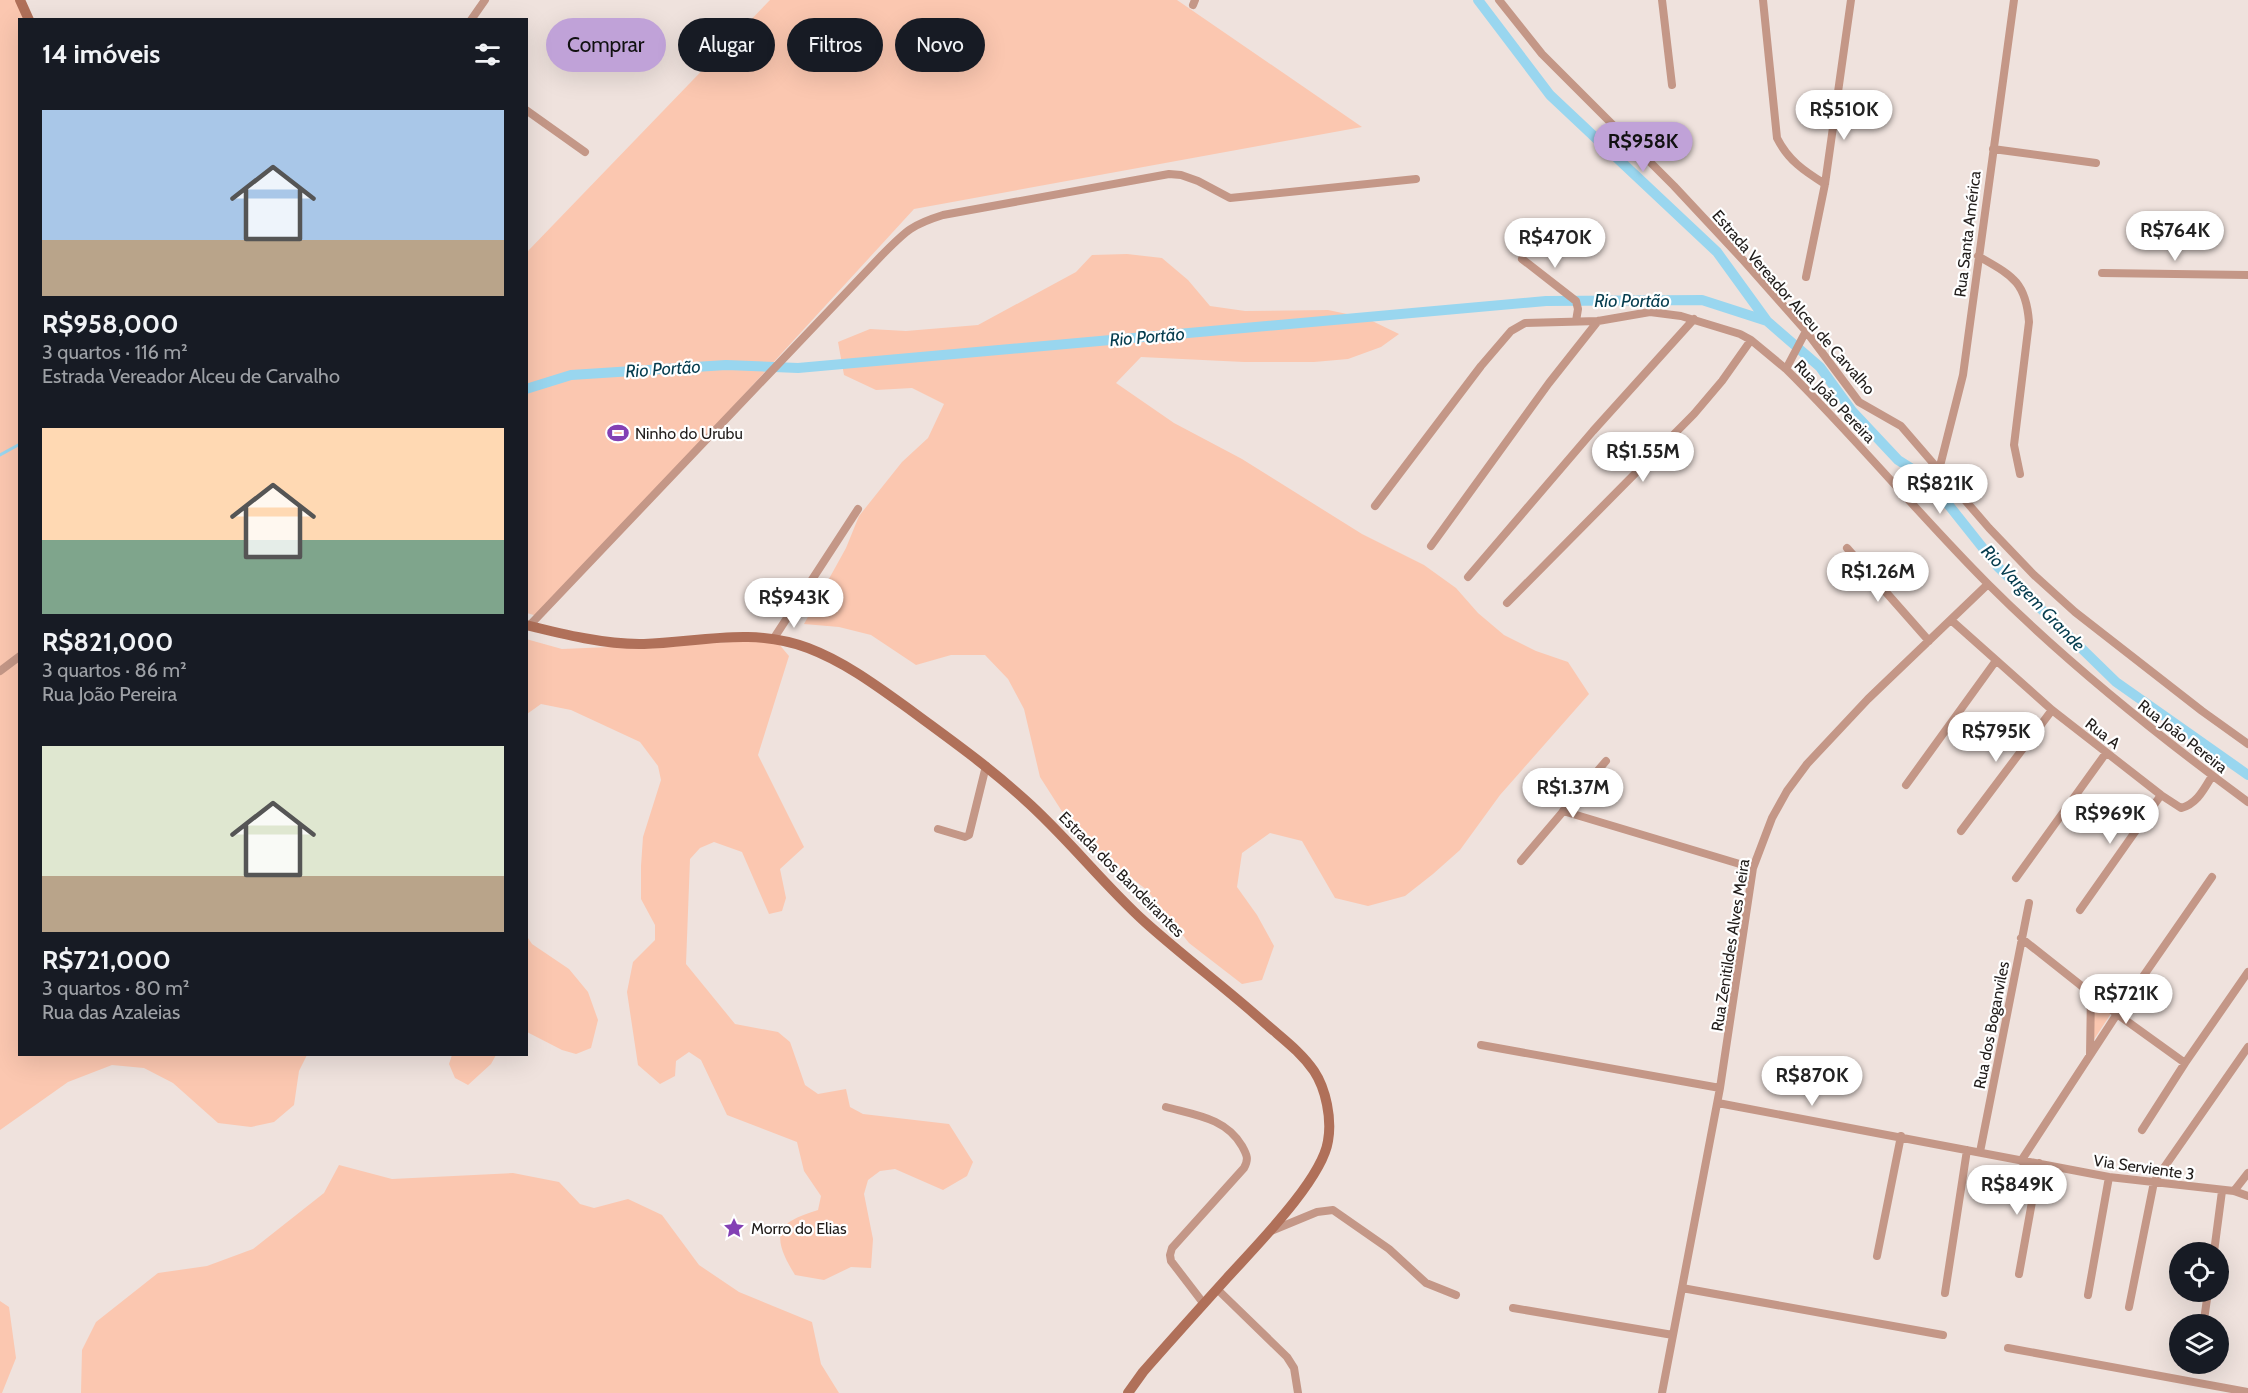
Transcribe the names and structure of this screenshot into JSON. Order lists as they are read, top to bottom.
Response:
{
  "streets": {
    "main road": ["Estrada dos Bandeirantes"],
    "street": [
      "Rua Santa América",
      "Estrada Vereador Alceu de Carvalho",
      "Rua João Pereira",
      "Rua A",
      "Rua Zenitildes Alves Meira",
      "Rua dos Boganviles",
      "Via Serviente 3"
    ]
  },
  "crossings": [
    ["Rua Santa América", "Estrada Vereador Alceu de Carvalho"],
    ["Rua João Pereira", "Rua A"],
    ["Rua João Pereira", "Rua Zenitildes Alves Meira"],
    ["Rua A", "Rua Zenitildes Alves Meira"],
    ["Rua Zenitildes Alves Meira", "Via Serviente 3"],
    ["Rua dos Boganviles", "Via Serviente 3"]
  ],
  "water": ["Rio Portão", "Rio Vargem Grande"],
  "places": {
    "sports": ["Ninho do Urubu"],
    "place": ["Morro do Elias"]
  },
  "page": {
    "chip": [
      "Comprar",
      "Alugar",
      "Filtros",
      "Novo"
    ],
    "heading": "14 imóveis",
    "price": [
      "R$510K",
      "R$958K",
      "R$764K",
      "R$470K",
      "R$1.55M",
      "R$821K",
      "R$1.26M",
      "R$943K",
      "R$795K",
      "R$1.37M",
      "R$969K",
      "R$721K",
      "R$870K",
      "R$849K"
    ],
    "list": [
      {
        "name": "R$958,000",
        "note": "3 quartos · 116 m² · Estrada Vereador Alceu de Carvalho"
      },
      {
        "name": "R$821,000",
        "note": "3 quartos · 86 m² · Rua João Pereira"
      },
      {
        "name": "R$721,000",
        "note": "3 quartos · 80 m² · Rua das Azaleias"
      }
    ]
  }
}
